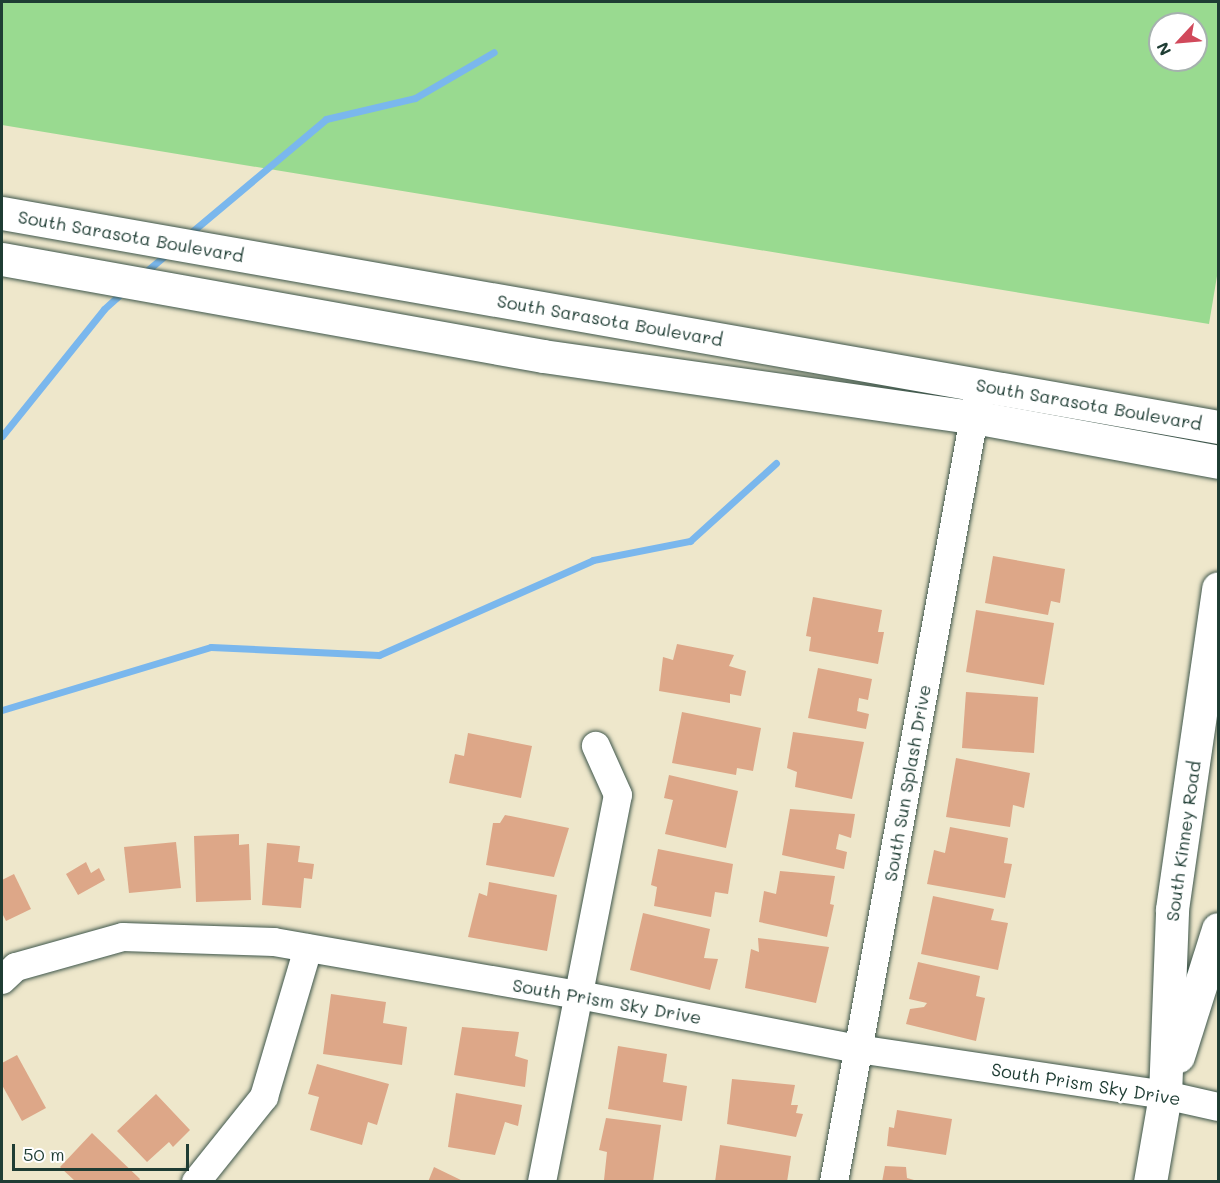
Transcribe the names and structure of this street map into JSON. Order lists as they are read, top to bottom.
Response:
{
  "streets": {
    "street": [
      "South Sarasota Boulevard",
      "South Sun Splash Drive",
      "South Kinney Road",
      "South Prism Sky Drive"
    ]
  },
  "crossings": [
    ["South Sarasota Boulevard", "South Sun Splash Drive"],
    ["South Sun Splash Drive", "South Prism Sky Drive"],
    ["South Kinney Road", "South Prism Sky Drive"]
  ],
  "scale_bar": "50 m",
  "north": "bottom left"
}
